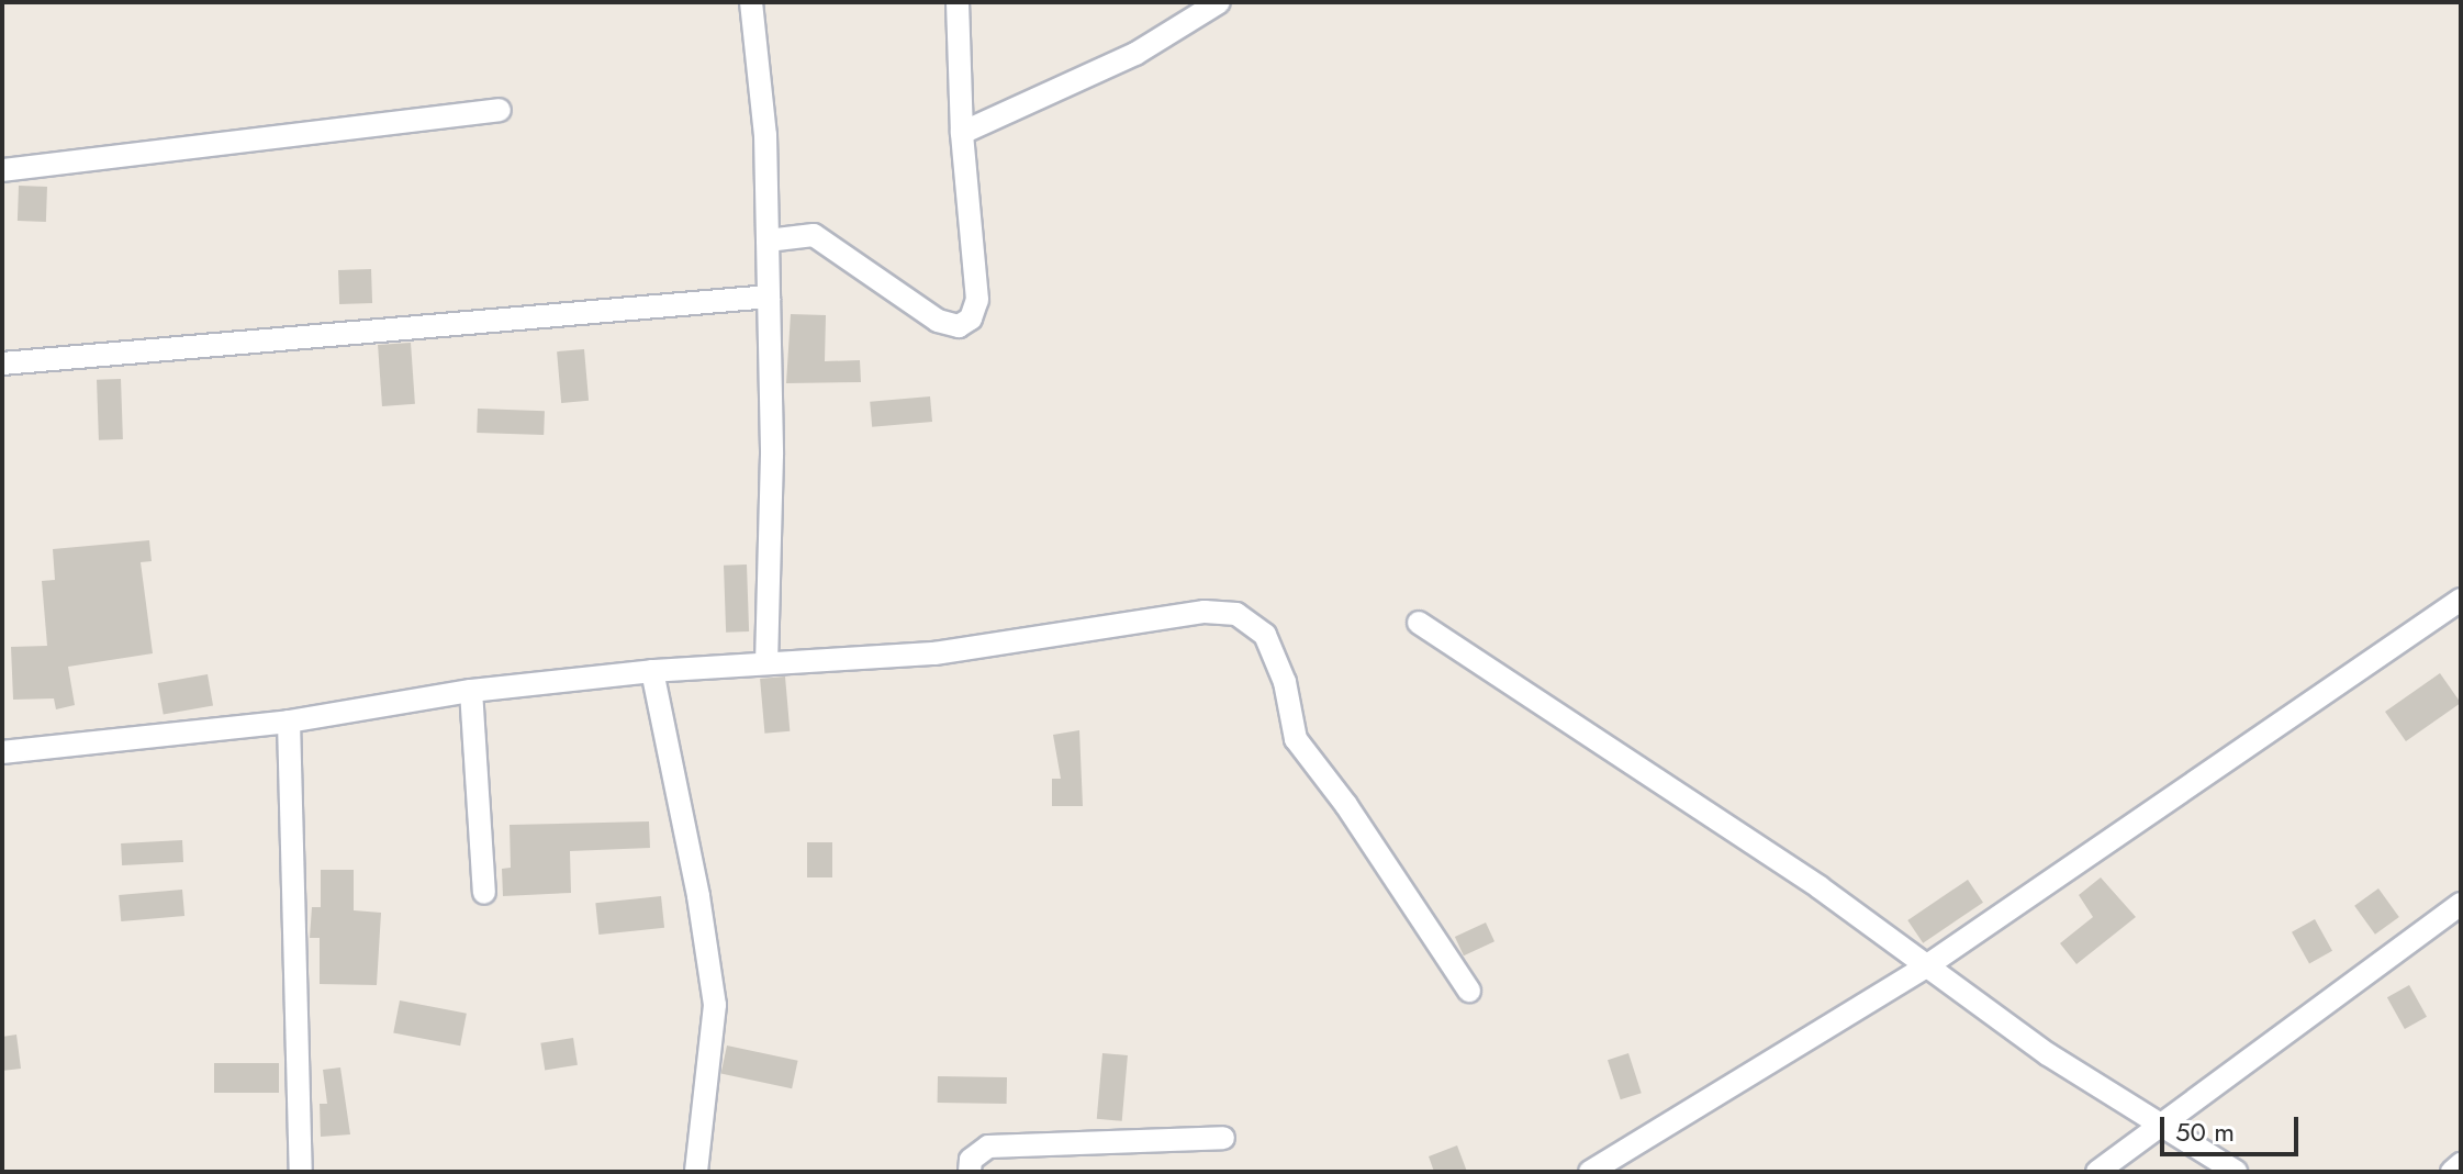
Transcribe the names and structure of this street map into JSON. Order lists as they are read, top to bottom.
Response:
{
  "scale_bar": "50 m"
}
